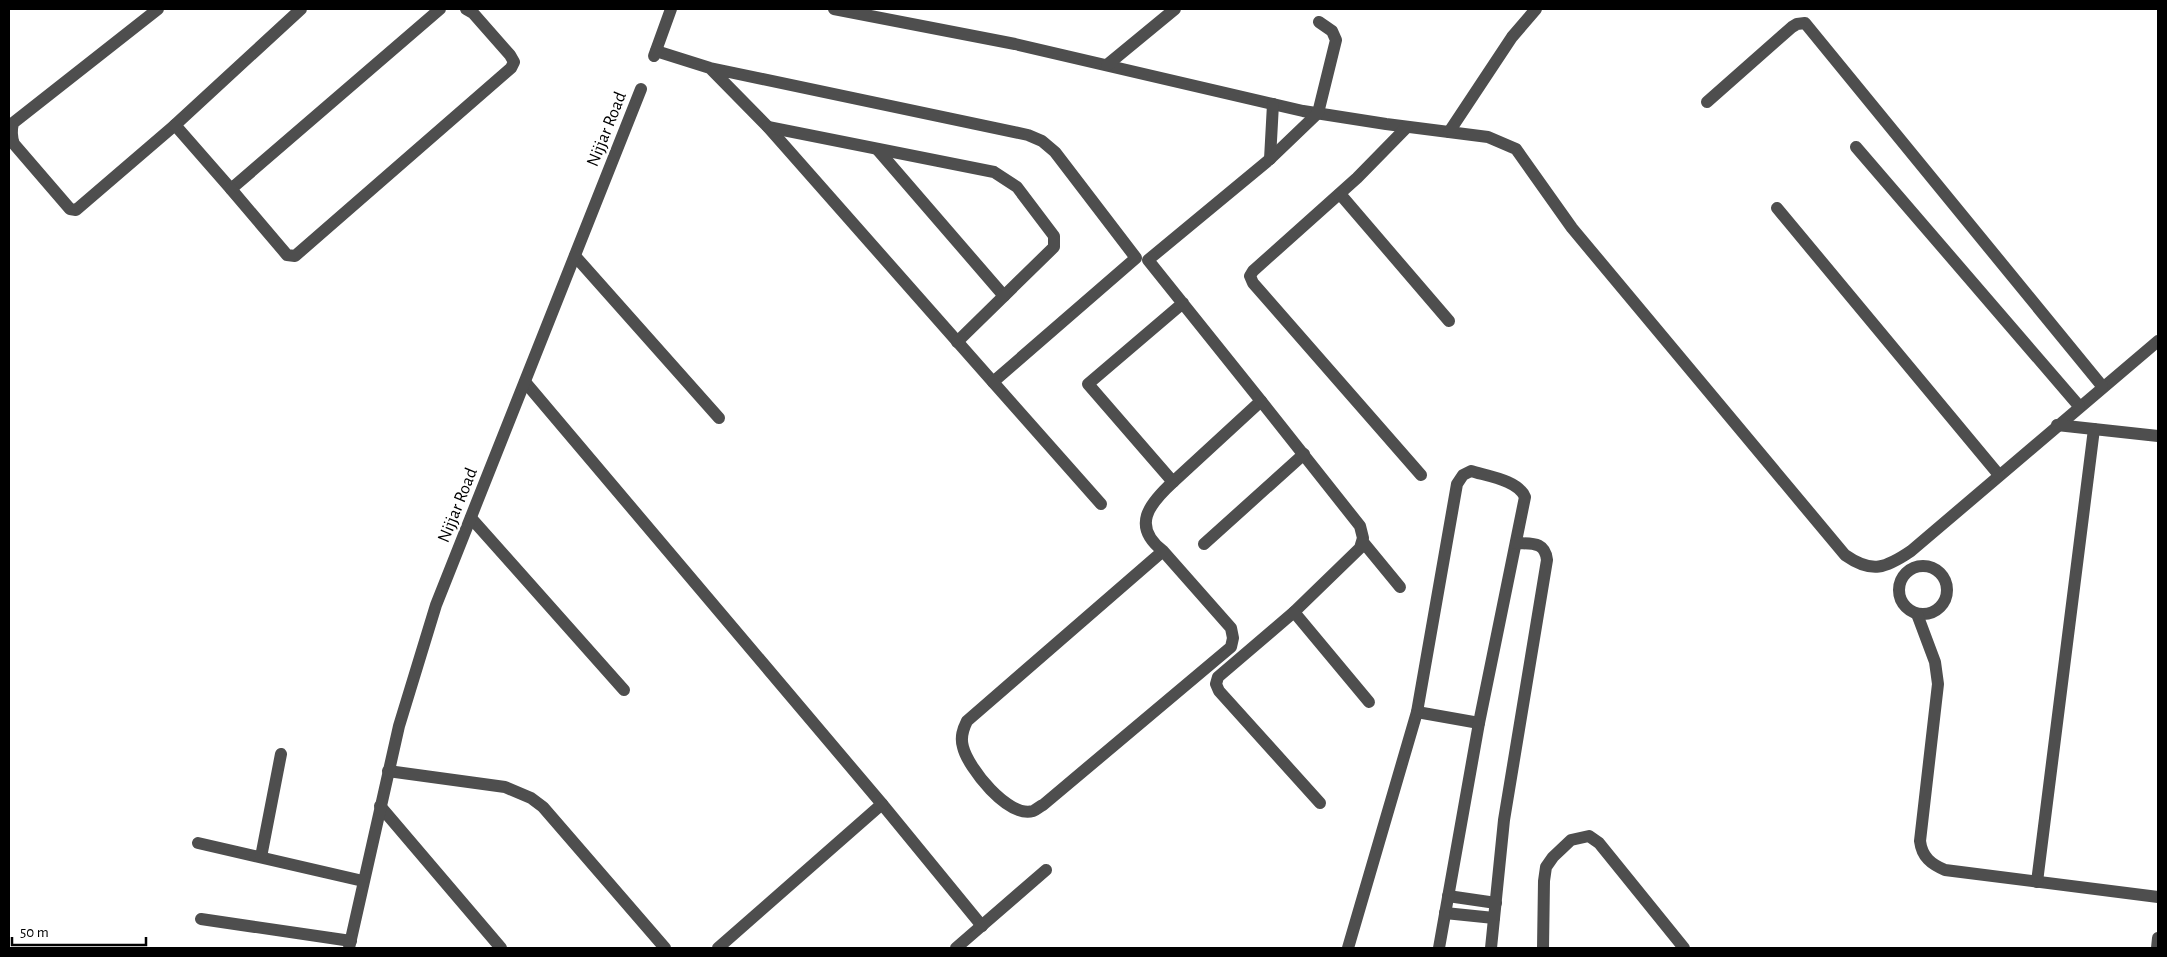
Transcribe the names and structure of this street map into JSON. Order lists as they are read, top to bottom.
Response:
{
  "streets": {
    "street": ["Nijjar Road"]
  },
  "scale_bar": "50 m"
}
